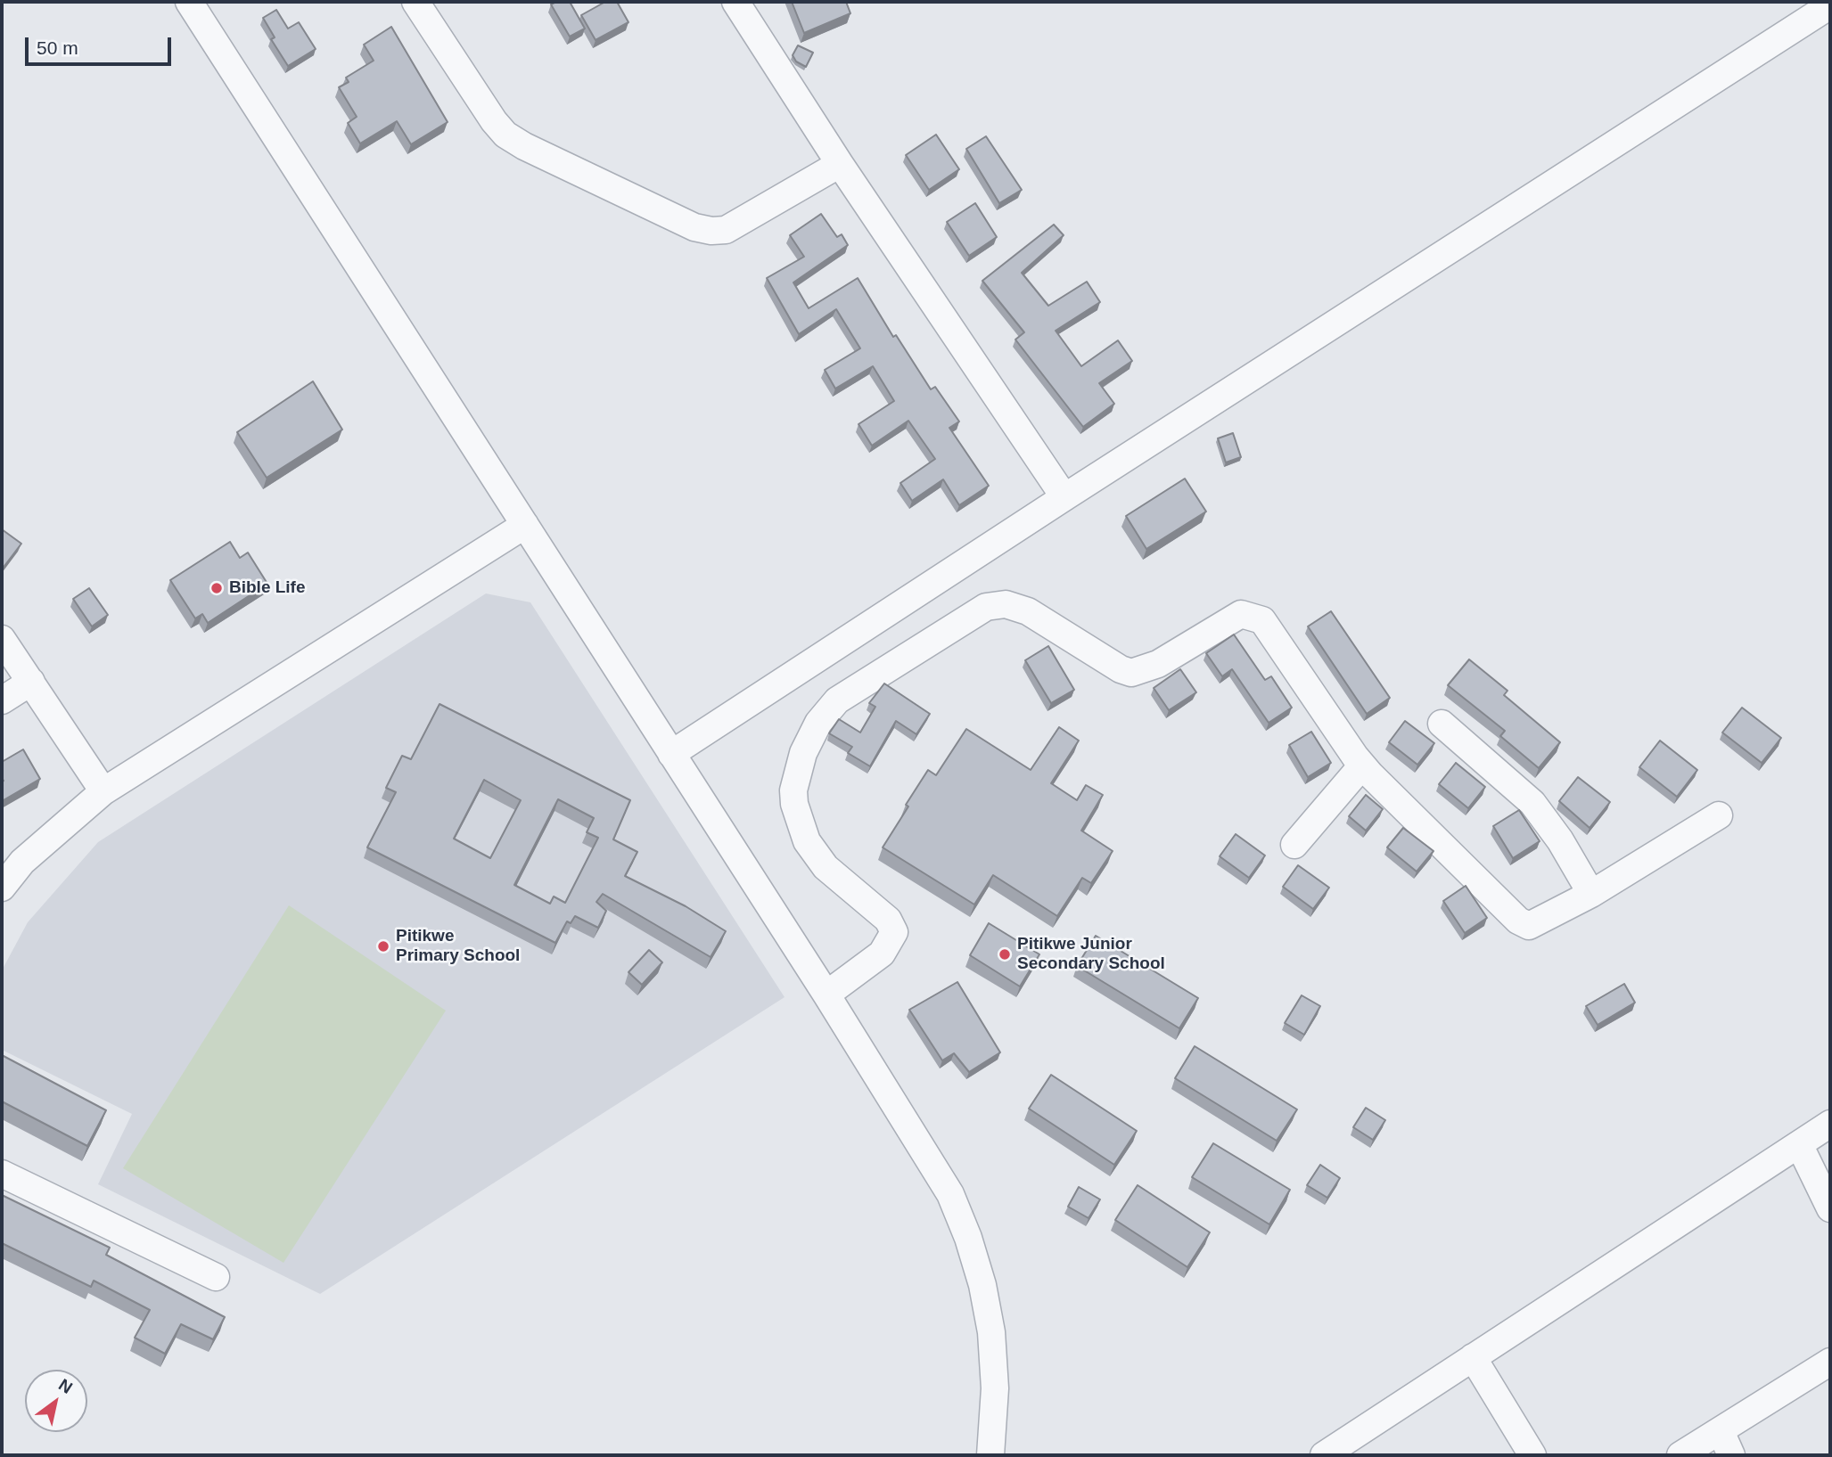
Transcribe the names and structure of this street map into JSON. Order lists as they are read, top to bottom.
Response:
{
  "places": ["Bible Life", "Pitikwe Primary School", "Pitikwe Junior Secondary School"],
  "scale_bar": "50 m",
  "north": "top right"
}
